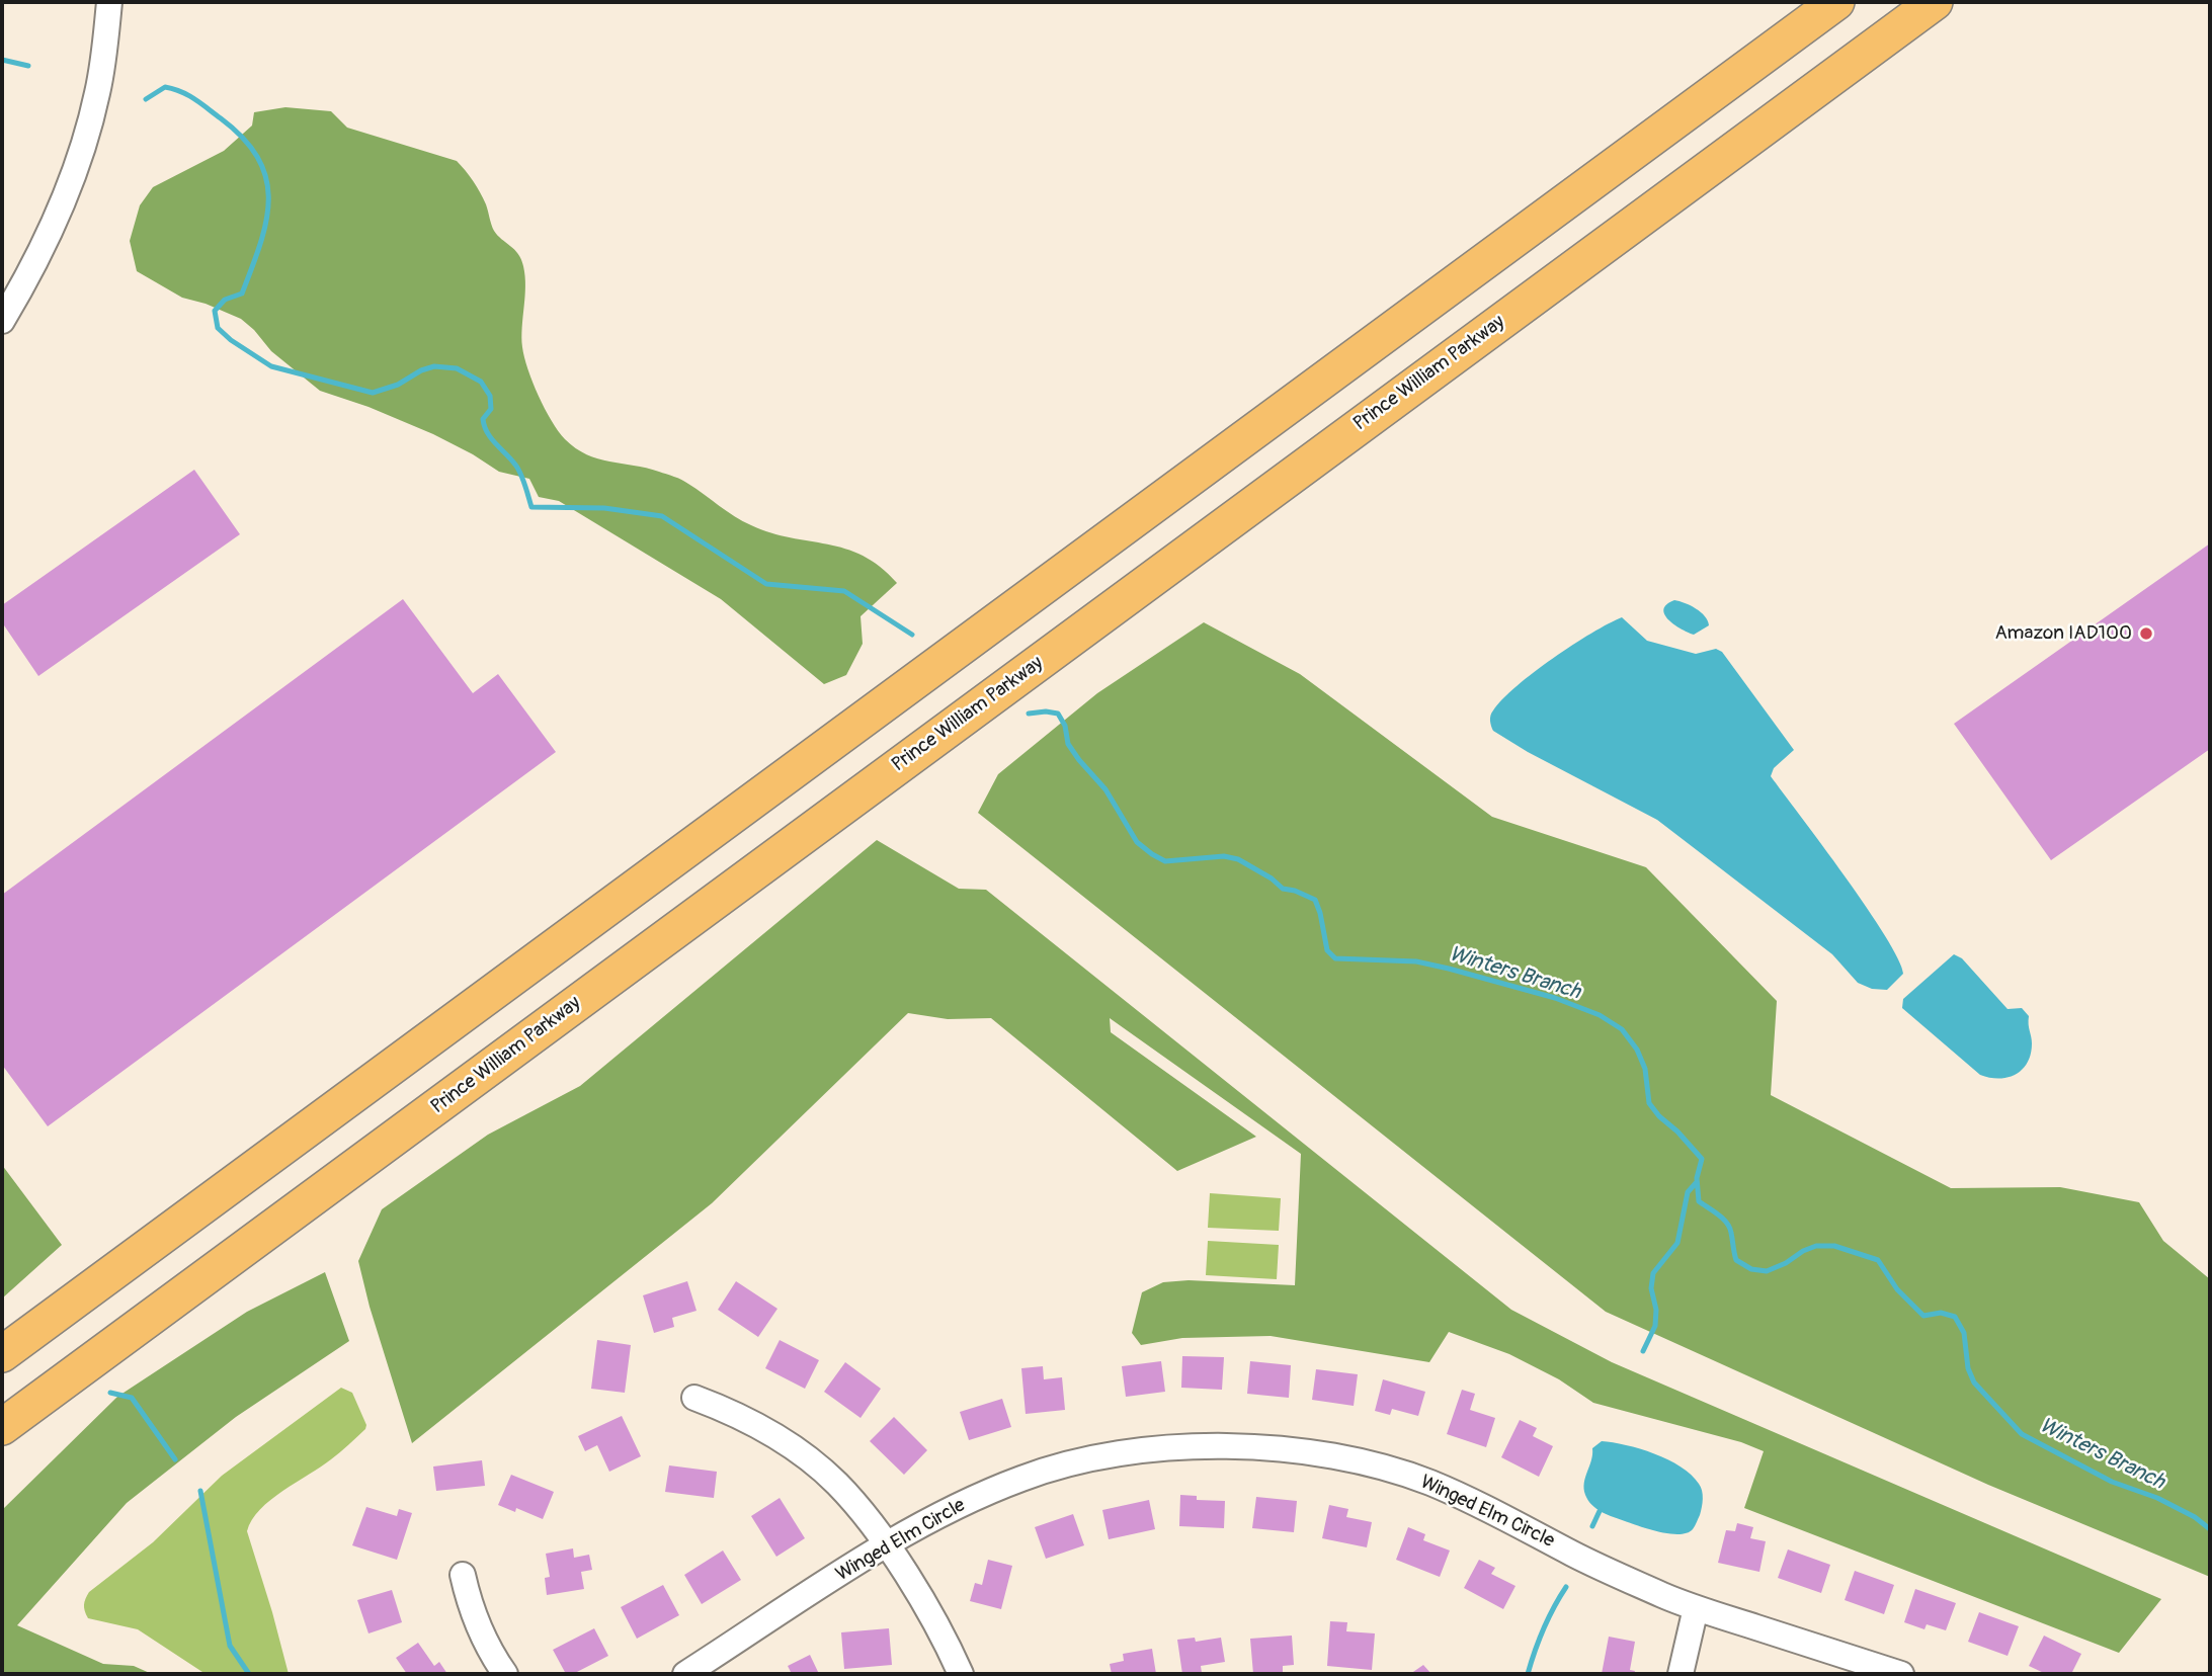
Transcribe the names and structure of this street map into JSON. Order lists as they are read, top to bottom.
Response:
{
  "streets": {
    "highway": ["Prince William Parkway"],
    "street": ["Winged Elm Circle"]
  },
  "water": ["Winters Branch"],
  "places": ["Amazon IAD100"]
}
